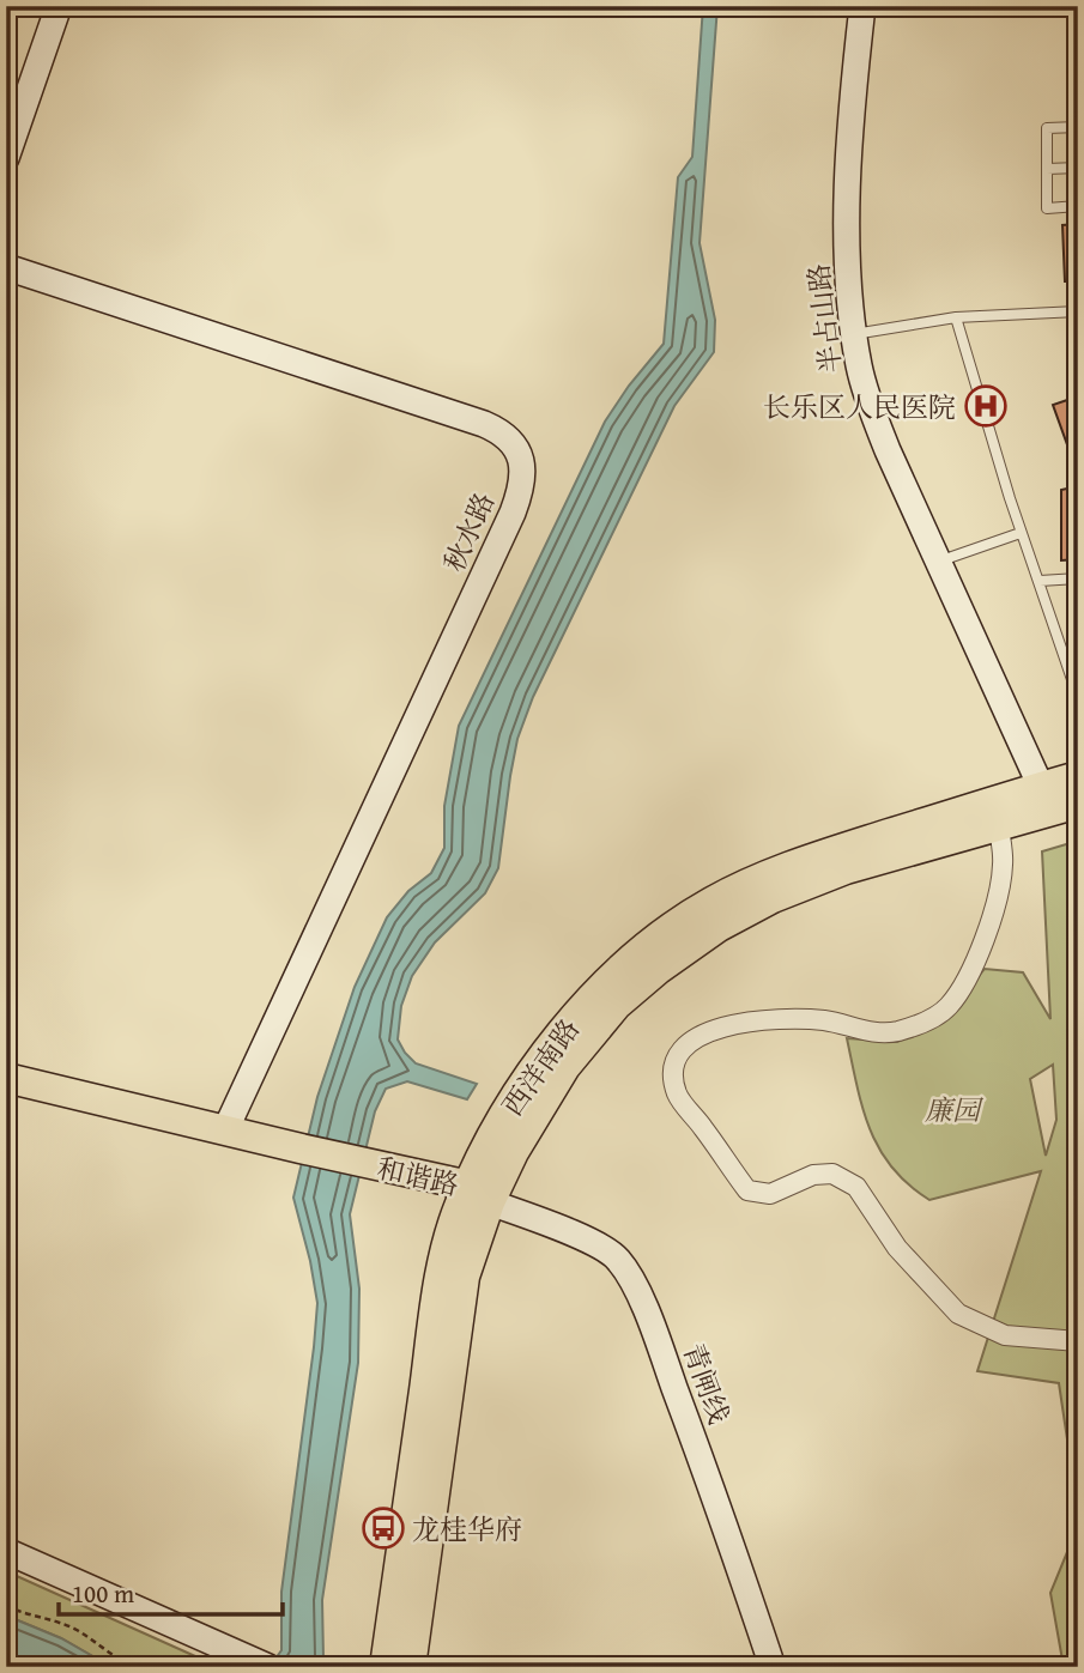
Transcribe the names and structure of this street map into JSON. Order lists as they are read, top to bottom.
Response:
{
  "streets": {
    "main road": ["西洋南路", "和谐路"],
    "street": ["半占山路", "秋水路", "青闸线"]
  },
  "crossings": [
    ["半占山路", "西洋南路"],
    ["秋水路", "和谐路"],
    ["西洋南路", "和谐路"],
    ["西洋南路", "青闸线"],
    ["和谐路", "青闸线"]
  ],
  "parks": ["廉园"],
  "places": {
    "hospital": ["长乐区人民医院"],
    "bus stop": ["龙桂华府"]
  },
  "scale_bar": "100 m"
}
